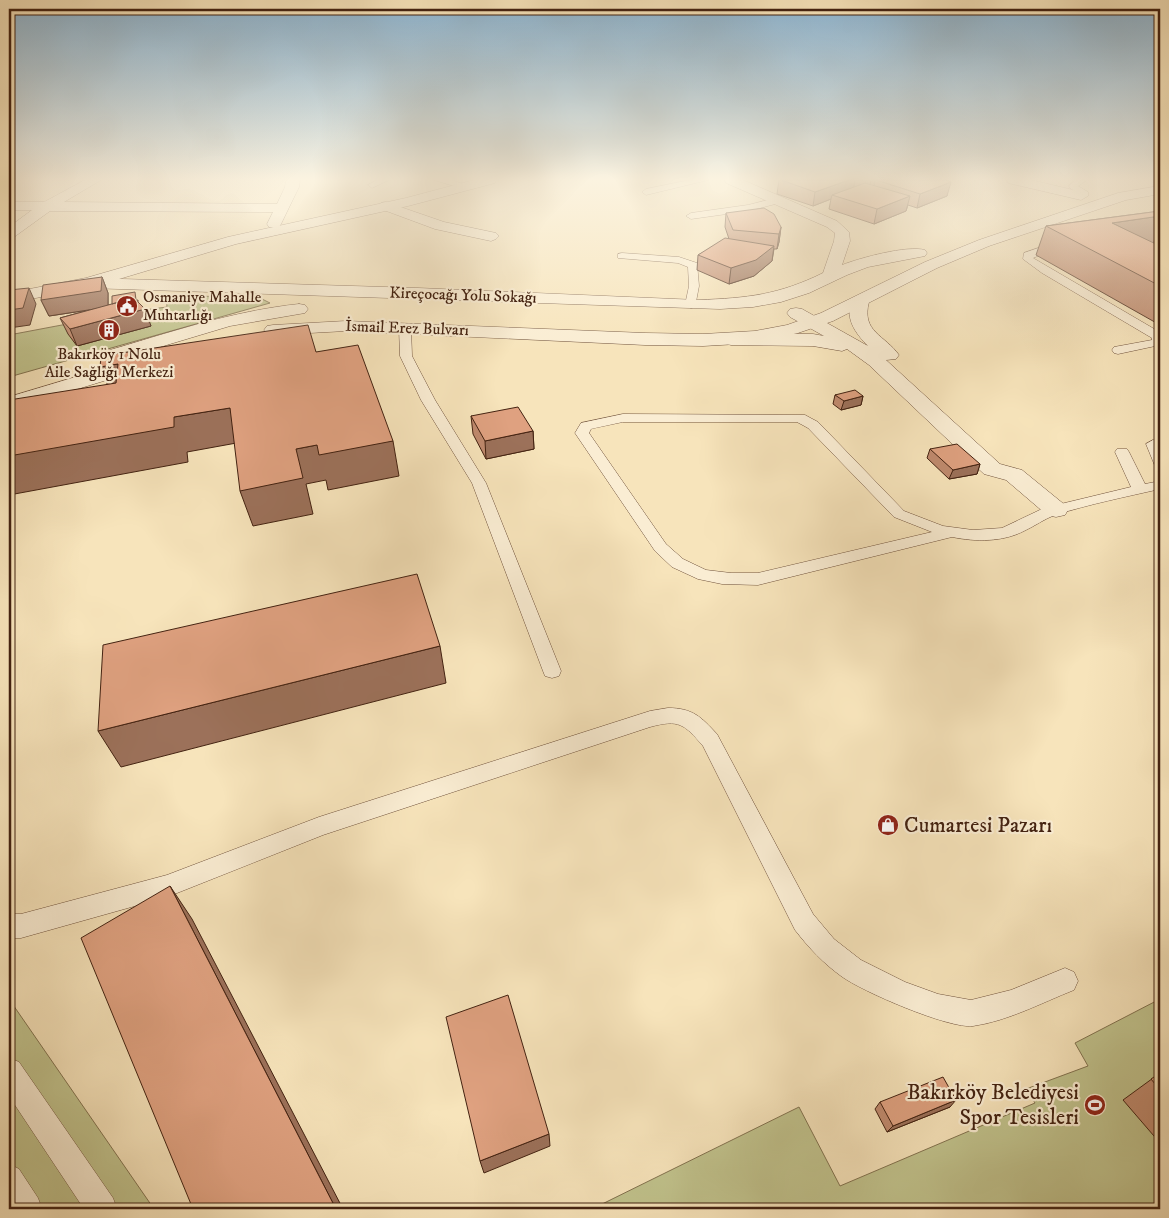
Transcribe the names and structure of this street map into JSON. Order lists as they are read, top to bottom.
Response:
{
  "streets": {
    "street": ["Kireçocağı Yolu Sokağı", "İsmail Erez Bulvarı"]
  },
  "crossings": [
    ["Kireçocağı Yolu Sokağı", "İsmail Erez Bulvarı"]
  ],
  "places": {
    "public building": ["Osmaniye Mahalle Muhtarlığı"],
    "building": ["Bakırköy 1 Nolu Aile Sağlığı Merkezi"],
    "shop": ["Cumartesi Pazarı"],
    "sports": ["Bakırköy Belediyesi Spor Tesisleri"]
  }
}
